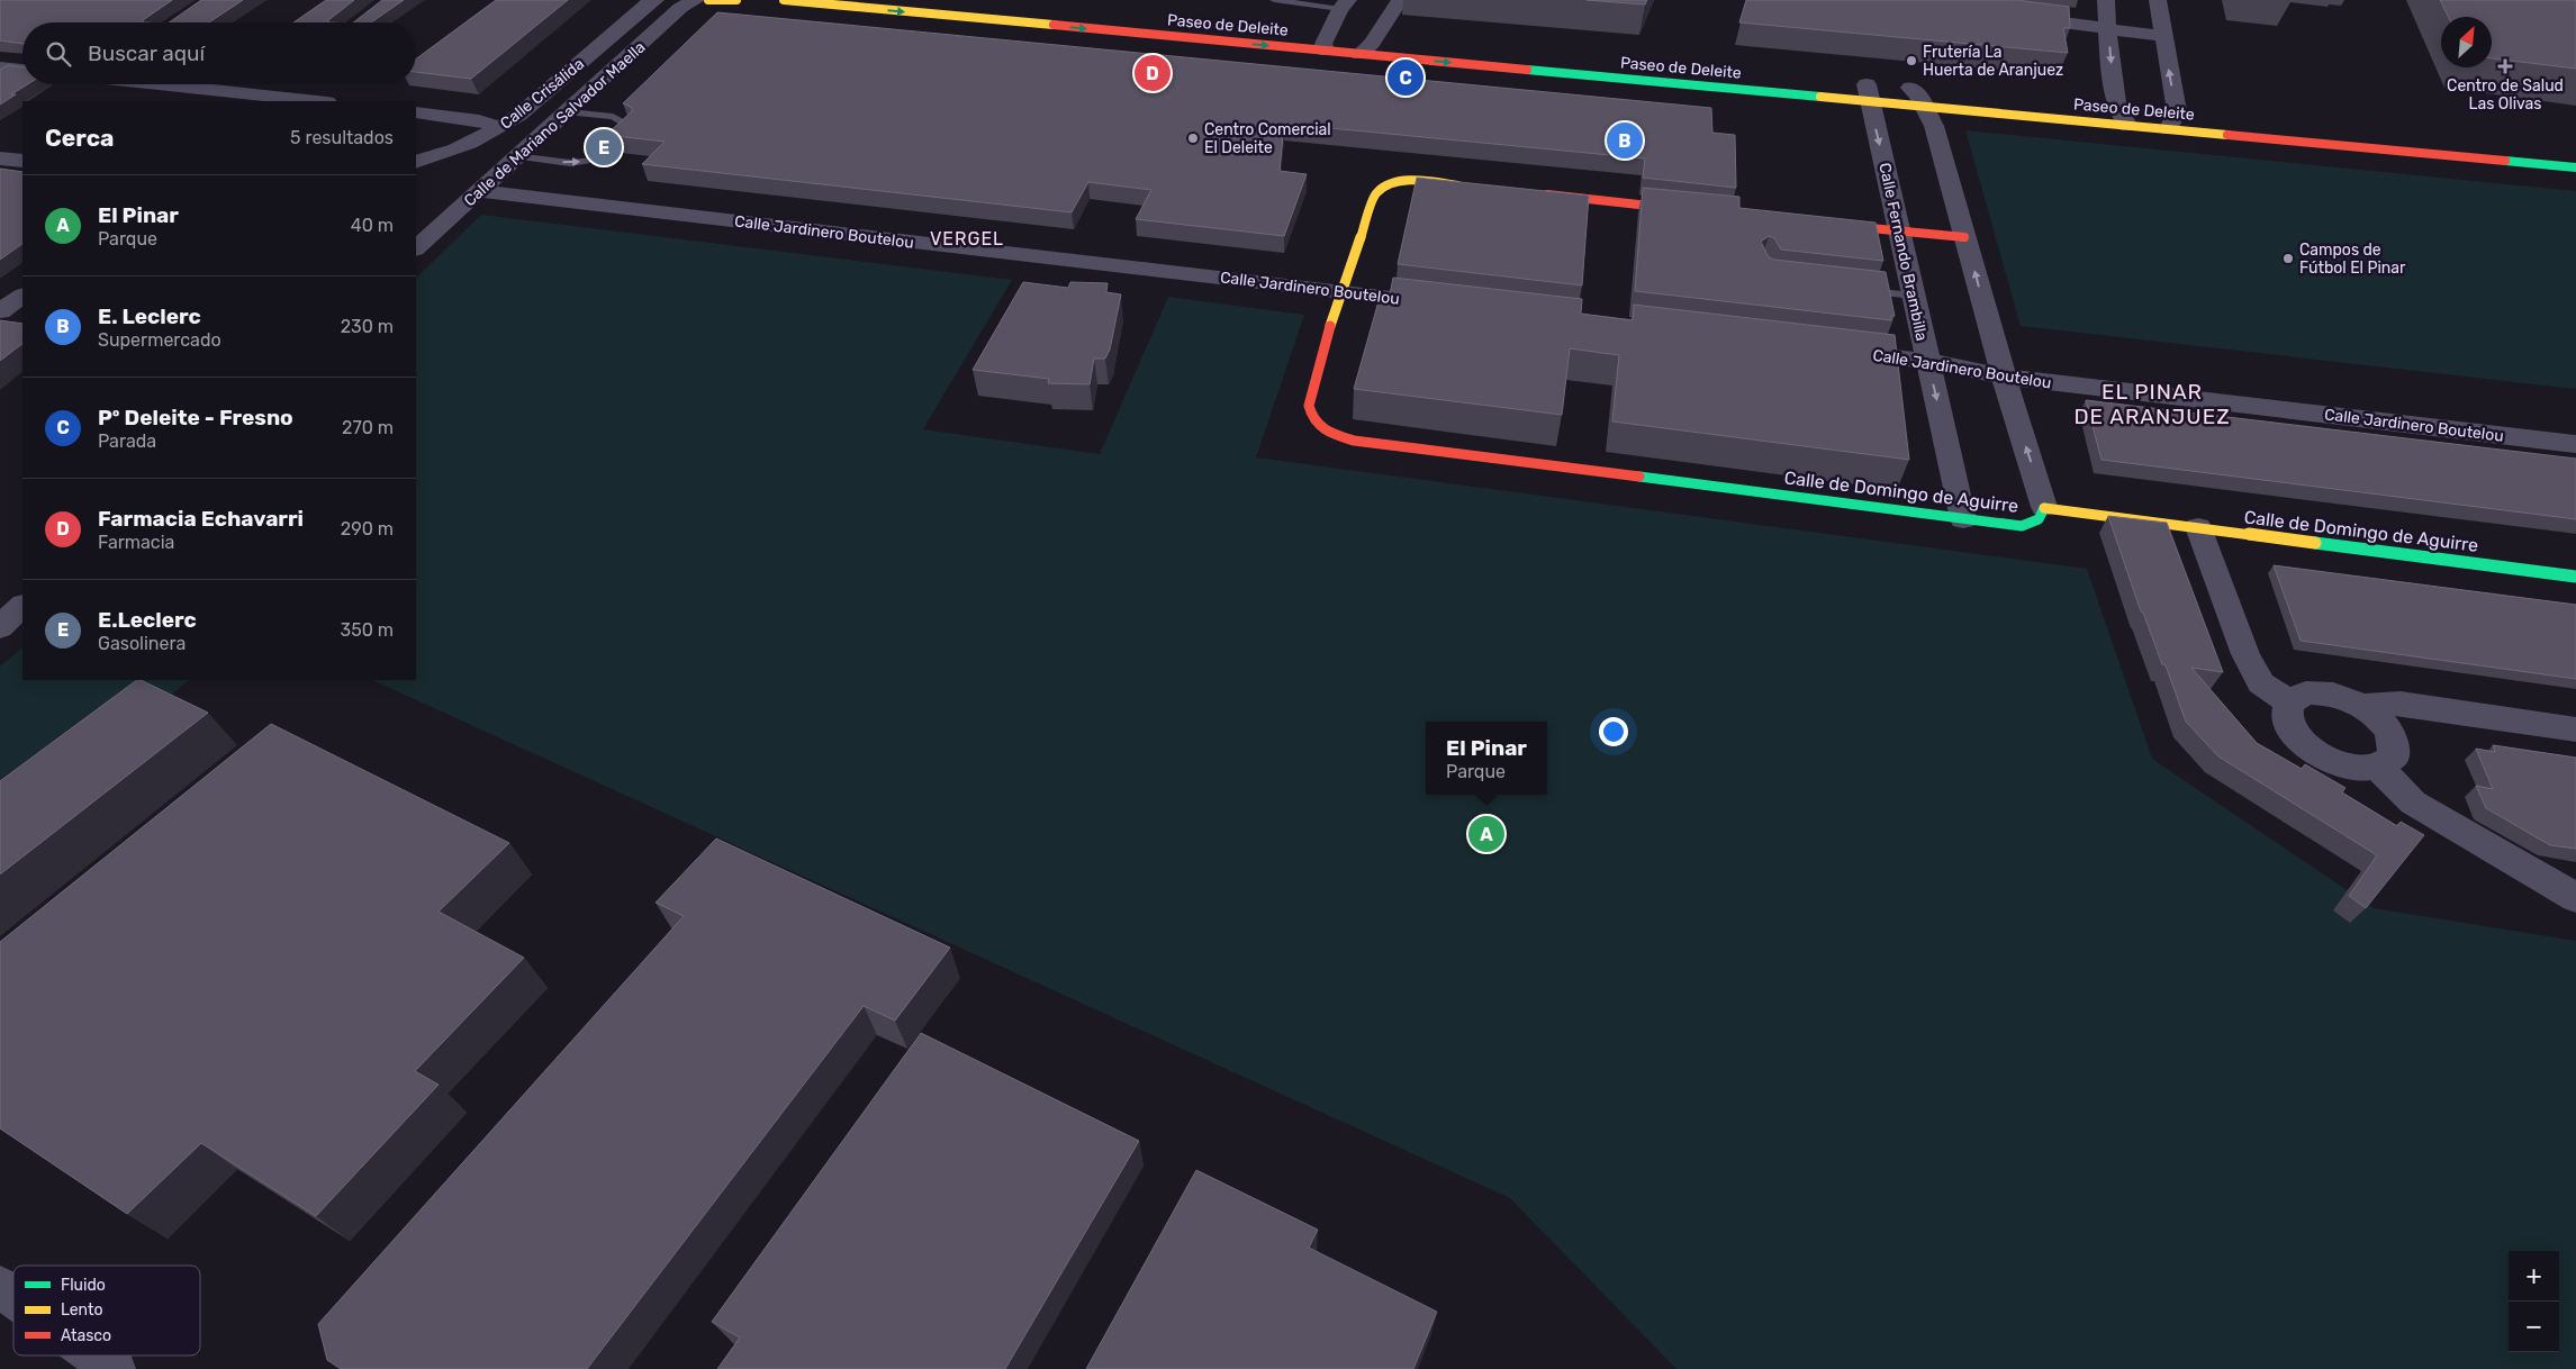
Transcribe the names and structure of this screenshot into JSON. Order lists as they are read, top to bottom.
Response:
{
  "streets": {
    "main road": ["Paseo de Deleite", "Calle de Domingo de Aguirre"],
    "street": [
      "Calle Crisálida",
      "Calle de Mariano Salvador Maella",
      "Calle Jardinero Boutelou",
      "Calle Fernando Brambilla"
    ]
  },
  "crossings": [
    ["Paseo de Deleite", "Calle Fernando Brambilla"],
    ["Calle de Mariano Salvador Maella", "Calle Jardinero Boutelou"],
    ["Calle Jardinero Boutelou", "Calle Fernando Brambilla"],
    ["Calle Jardinero Boutelou", "Calle de Domingo de Aguirre"],
    ["Calle Fernando Brambilla", "Calle de Domingo de Aguirre"]
  ],
  "one_way": ["Paseo de Deleite"],
  "districts": ["VERGEL", "EL PINAR DE ARANJUEZ"],
  "places": {
    "other": ["Frutería La Huerta de Aranjuez", "Centro Comercial El Deleite", "Campos de Fútbol El Pinar"],
    "health": ["Centro de Salud Las Olivas"]
  },
  "legend": ["Fluido", "Lento", "Atasco"],
  "north": "top right",
  "page": {
    "search": "Buscar aquí",
    "pins": [
      "D",
      "C",
      "B",
      "E",
      "A"
    ],
    "heading": ["Cerca", "5 resultados"],
    "list": [
      {
        "mark": "A",
        "name": "El Pinar",
        "note": "Parque",
        "value": "40 m"
      },
      {
        "mark": "B",
        "name": "E. Leclerc",
        "note": "Supermercado",
        "value": "230 m"
      },
      {
        "mark": "C",
        "name": "Pº Deleite - Fresno",
        "note": "Parada",
        "value": "270 m"
      },
      {
        "mark": "D",
        "name": "Farmacia Echavarri",
        "note": "Farmacia",
        "value": "290 m"
      },
      {
        "mark": "E",
        "name": "E.Leclerc",
        "note": "Gasolinera",
        "value": "350 m"
      }
    ],
    "popup": ["El Pinar", "Parque"],
    "map_buttons": ["+", "−"]
  }
}
